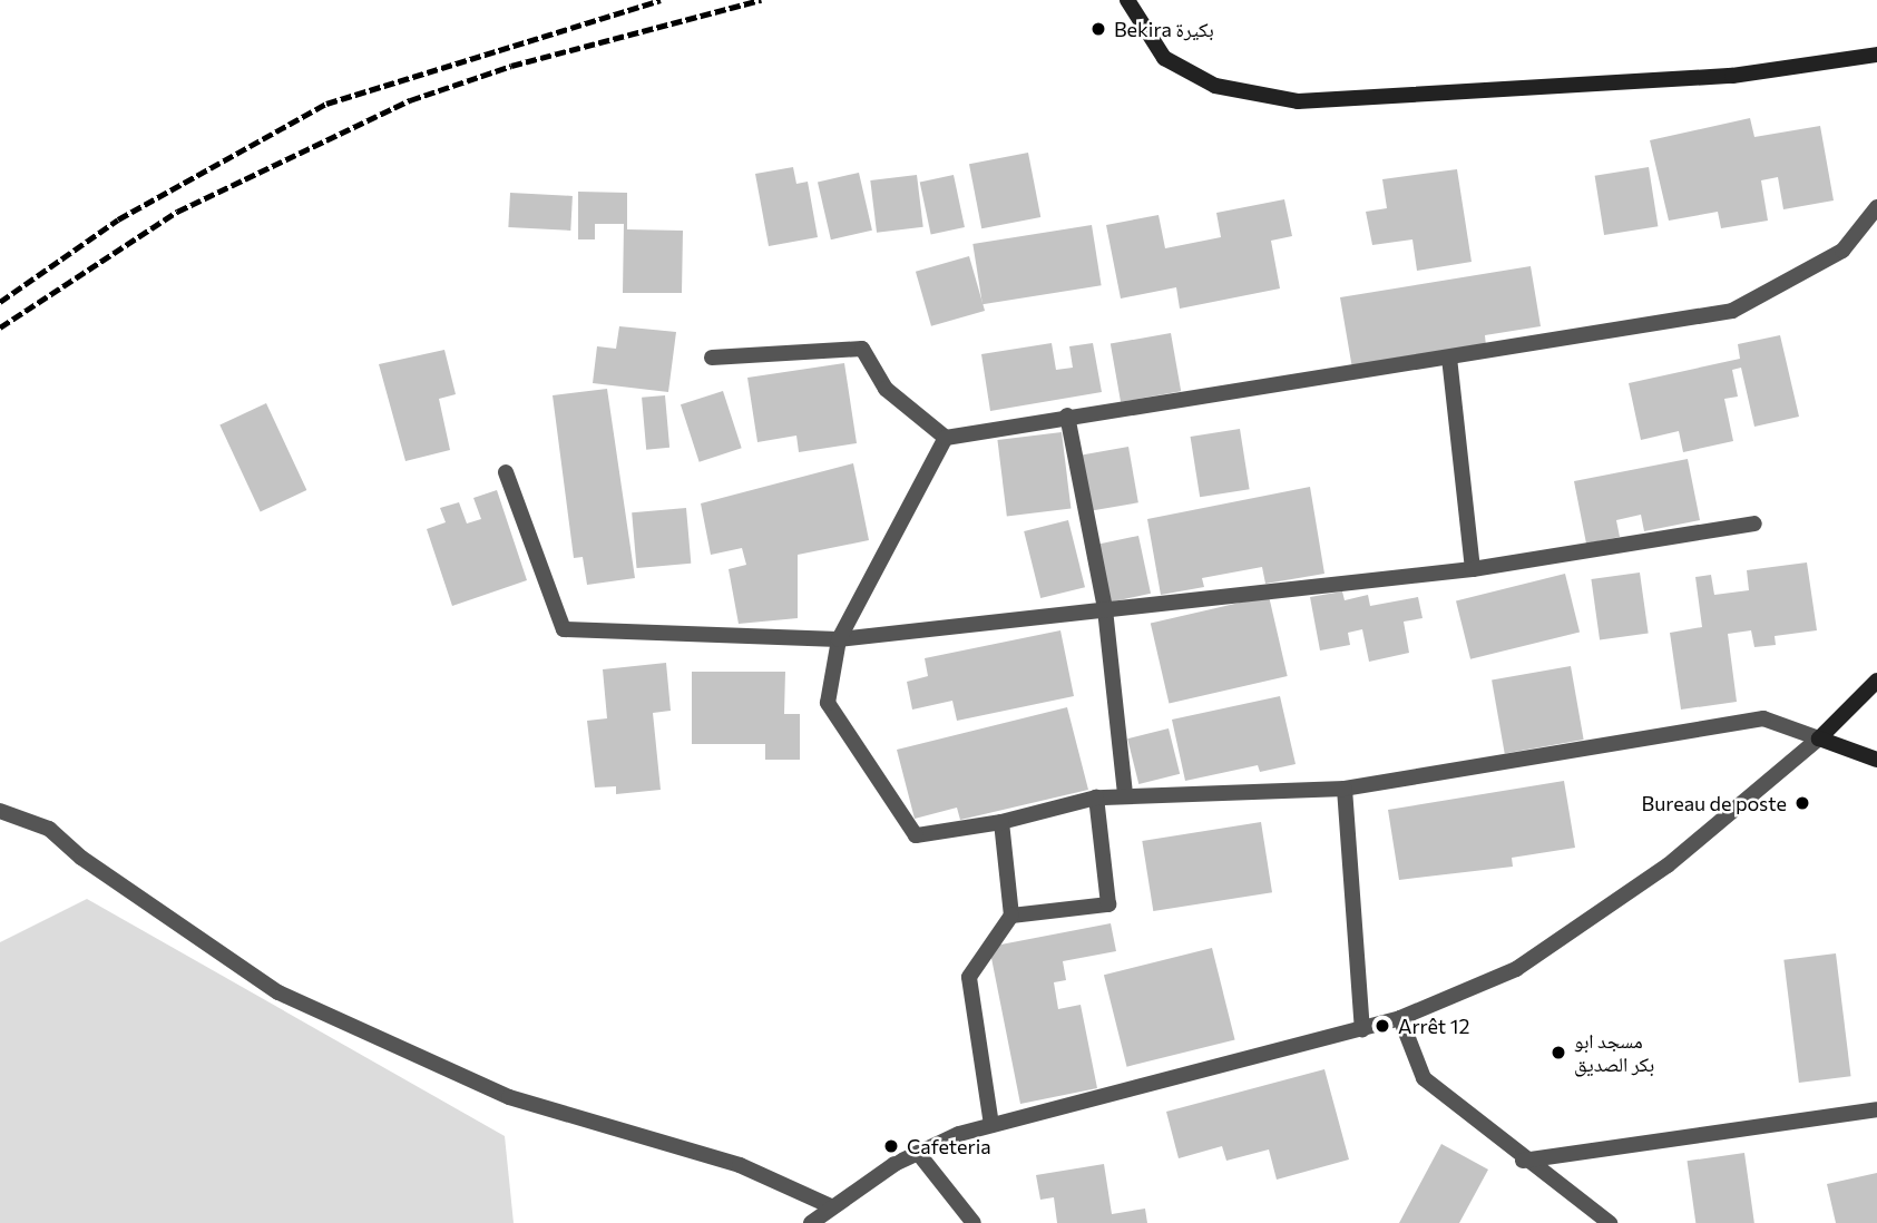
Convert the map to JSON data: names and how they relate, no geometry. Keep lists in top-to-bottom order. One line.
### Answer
{"places":["Bekira بكيرة","Bureau de poste","Arrêt 12","مسجد ابو بكر الصديق","Cafeteria"]}
